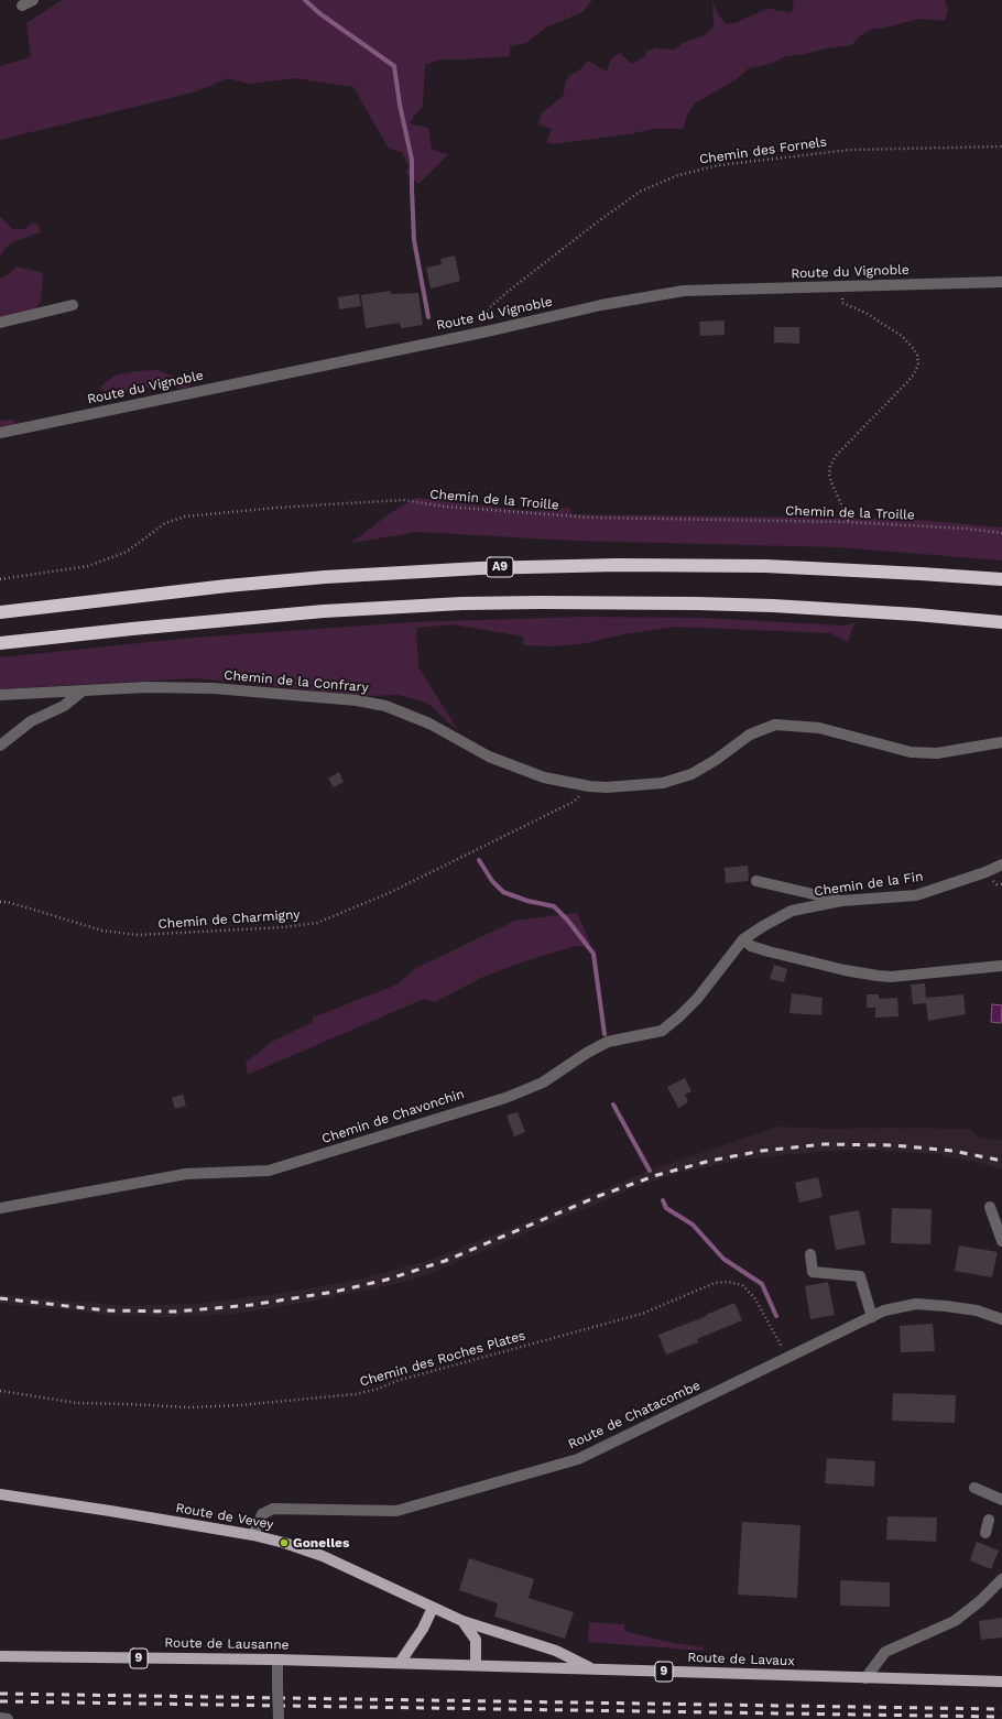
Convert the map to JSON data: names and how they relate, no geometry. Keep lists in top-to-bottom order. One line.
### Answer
{"streets":{"highway":["A9"],"main road":["Route de Vevey","Route de Lausanne","9","Route de Lavaux"],"street":["Route du Vignoble","Chemin de la Confrary","Chemin de la Fin","Chemin de Chavonchin","Route de Chatacombe"],"path":["Chemin des Fornels","Chemin de la Troille","Chemin de Charmigny","Chemin des Roches Plates"]},"crossings":[["Chemin des Fornels","Route du Vignoble"],["Chemin de la Confrary","Chemin de Charmigny"],["Chemin de la Fin","Chemin de Chavonchin"],["Chemin des Roches Plates","Route de Chatacombe"],["Route de Chatacombe","Route de Vevey"],["Route de Vevey","Route de Lavaux"],["Route de Lausanne","Route de Lavaux"]],"places":["Gonelles"]}
